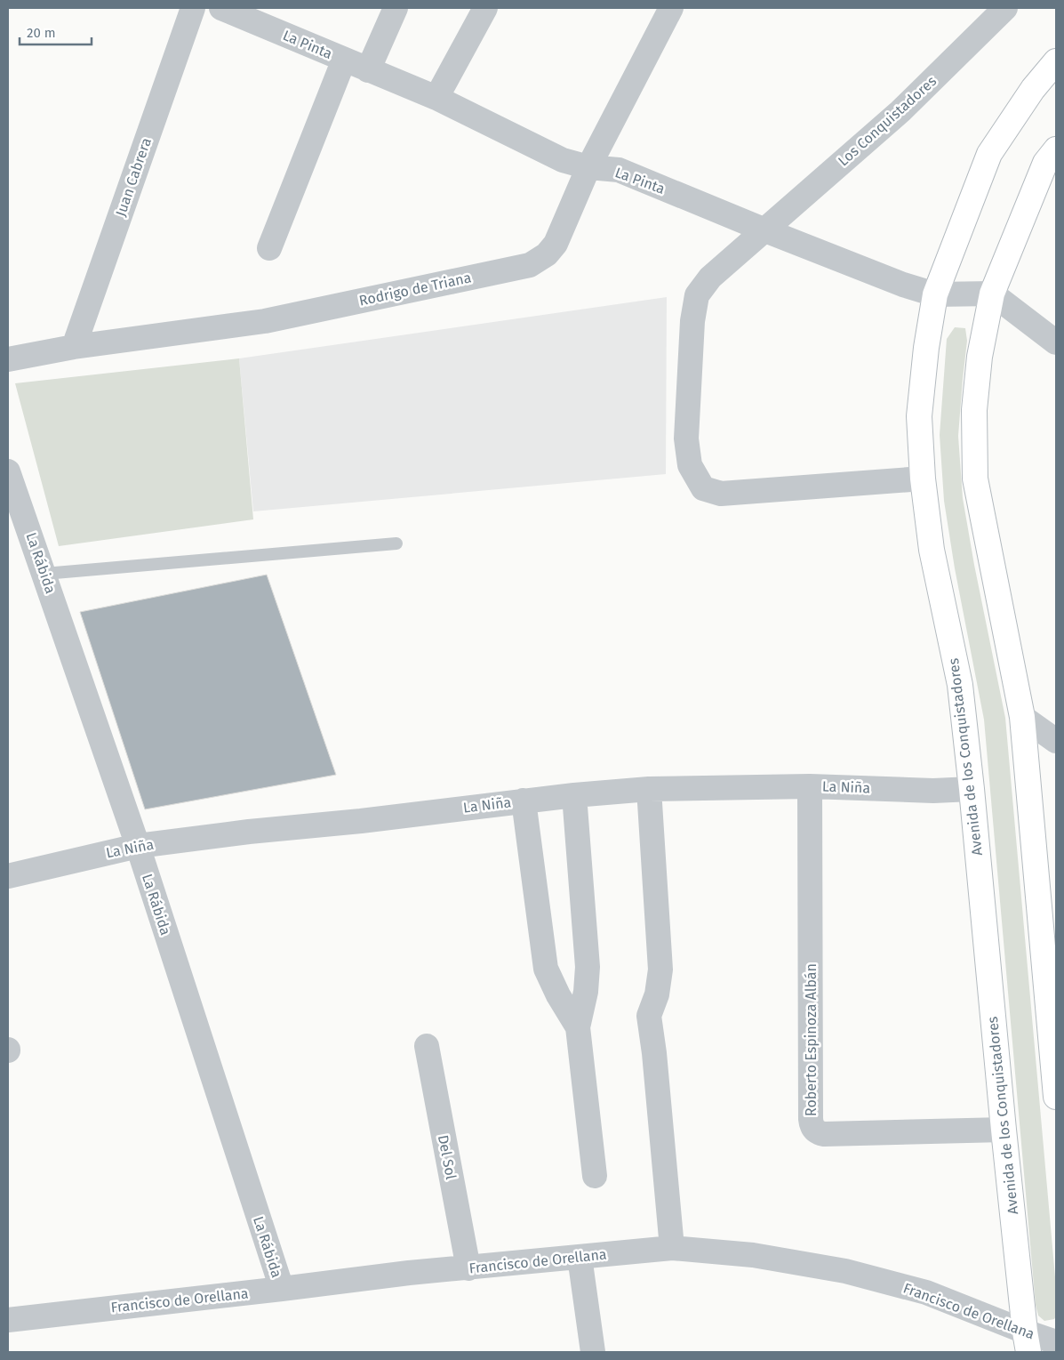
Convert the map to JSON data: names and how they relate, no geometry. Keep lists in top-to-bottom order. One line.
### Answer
{"streets":{"main road":["Avenida de los Conquistadores"],"street":["La Pinta","Los Conquistadores","Juan Cabrera","Rodrigo de Triana","La Rábida","La Niña","Roberto Espinoza Albán","Del Sol","Francisco de Orellana"]},"crossings":[["La Pinta","Los Conquistadores"],["La Pinta","Rodrigo de Triana"],["La Pinta","Avenida de los Conquistadores"],["Los Conquistadores","Avenida de los Conquistadores"],["Juan Cabrera","Rodrigo de Triana"],["La Rábida","La Niña"],["La Rábida","Francisco de Orellana"],["Avenida de los Conquistadores","La Niña"],["Avenida de los Conquistadores","Roberto Espinoza Albán"],["Avenida de los Conquistadores","Francisco de Orellana"],["La Niña","Roberto Espinoza Albán"],["Del Sol","Francisco de Orellana"]],"scale_bar":"20 m"}
